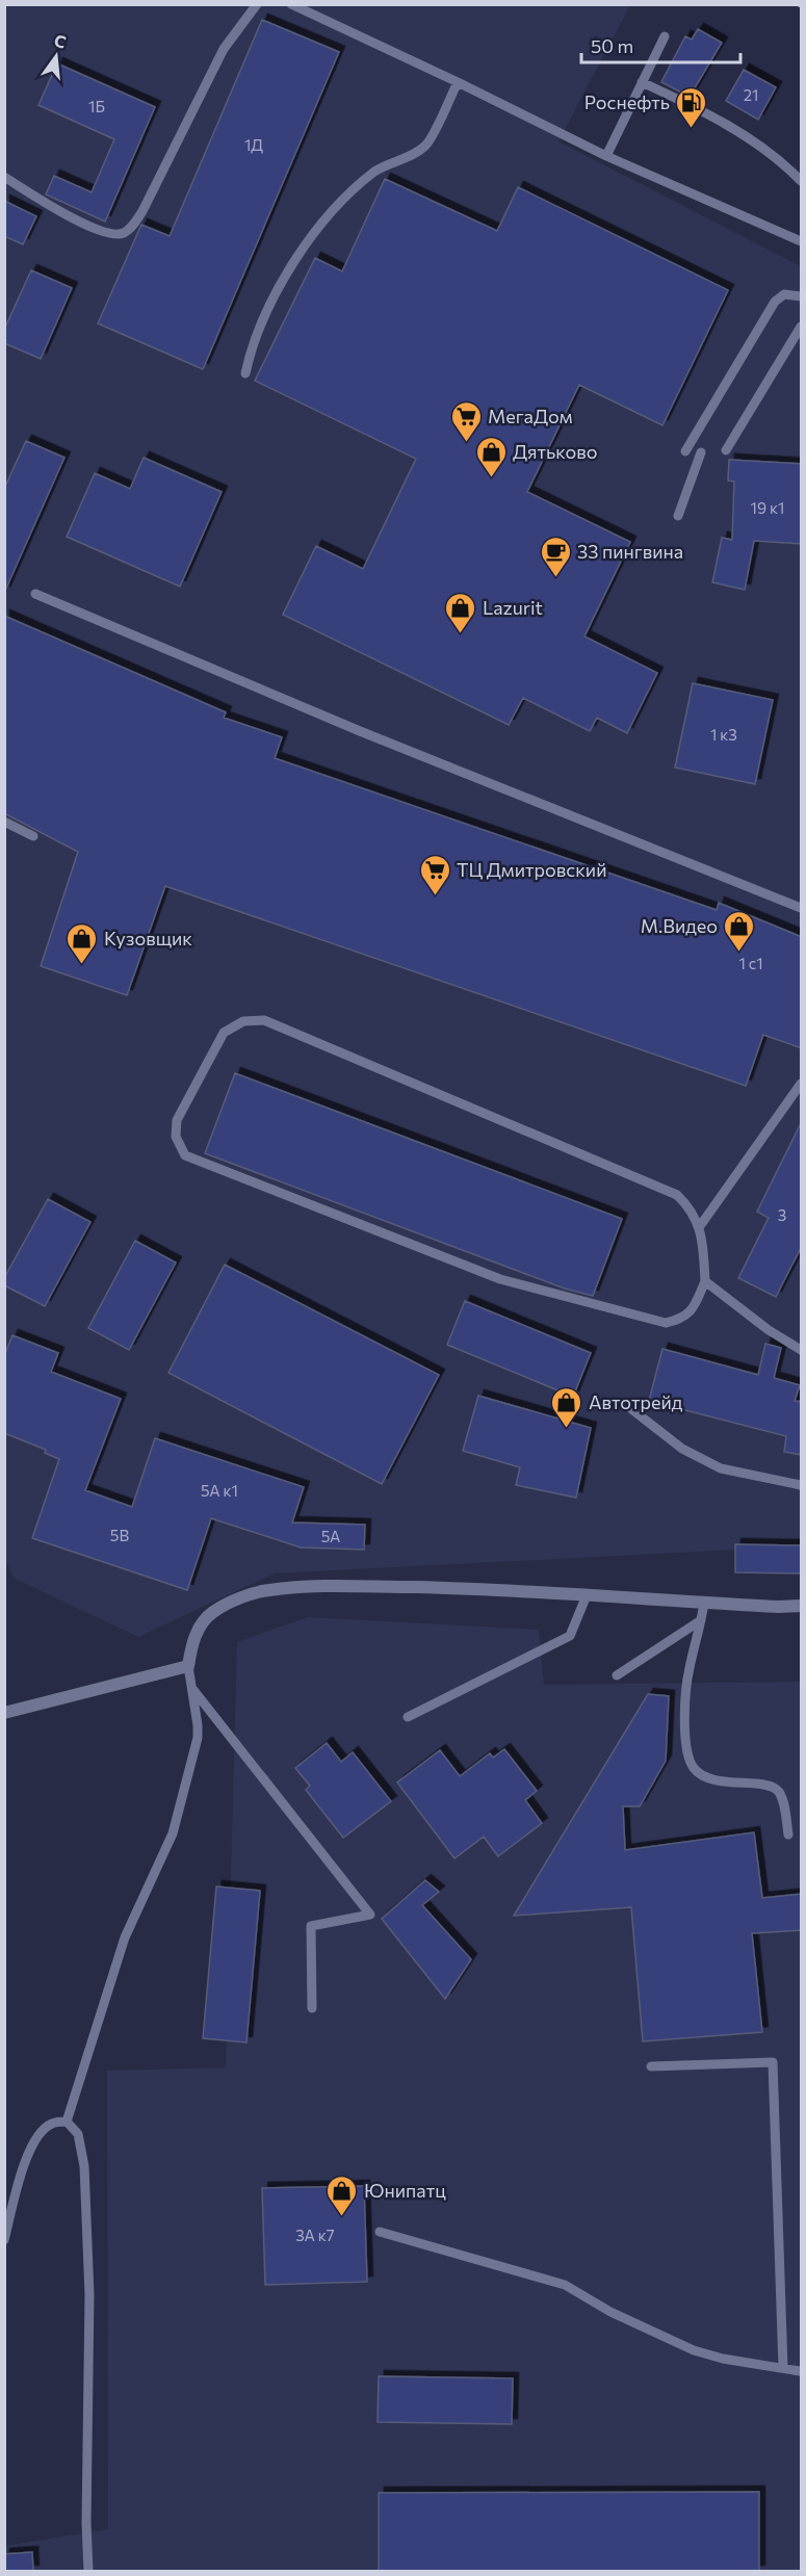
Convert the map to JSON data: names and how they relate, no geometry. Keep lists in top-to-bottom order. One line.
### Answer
{"places":{"fuel station":["Роснефть"],"supermarket":["МегаДом","ТЦ Дмитровский"],"shop":["Дятьково","Lazurit","М.Видео","Кузовщик","Автотрейд","Юнипатц"],"cafe":["33 пингвина"]},"house_numbers":["21","1Б","1Д","19 к1","1 к3","1 с1","3","5А к1","5В","5А","3А к7"],"scale_bar":"50 m","north":"top"}
